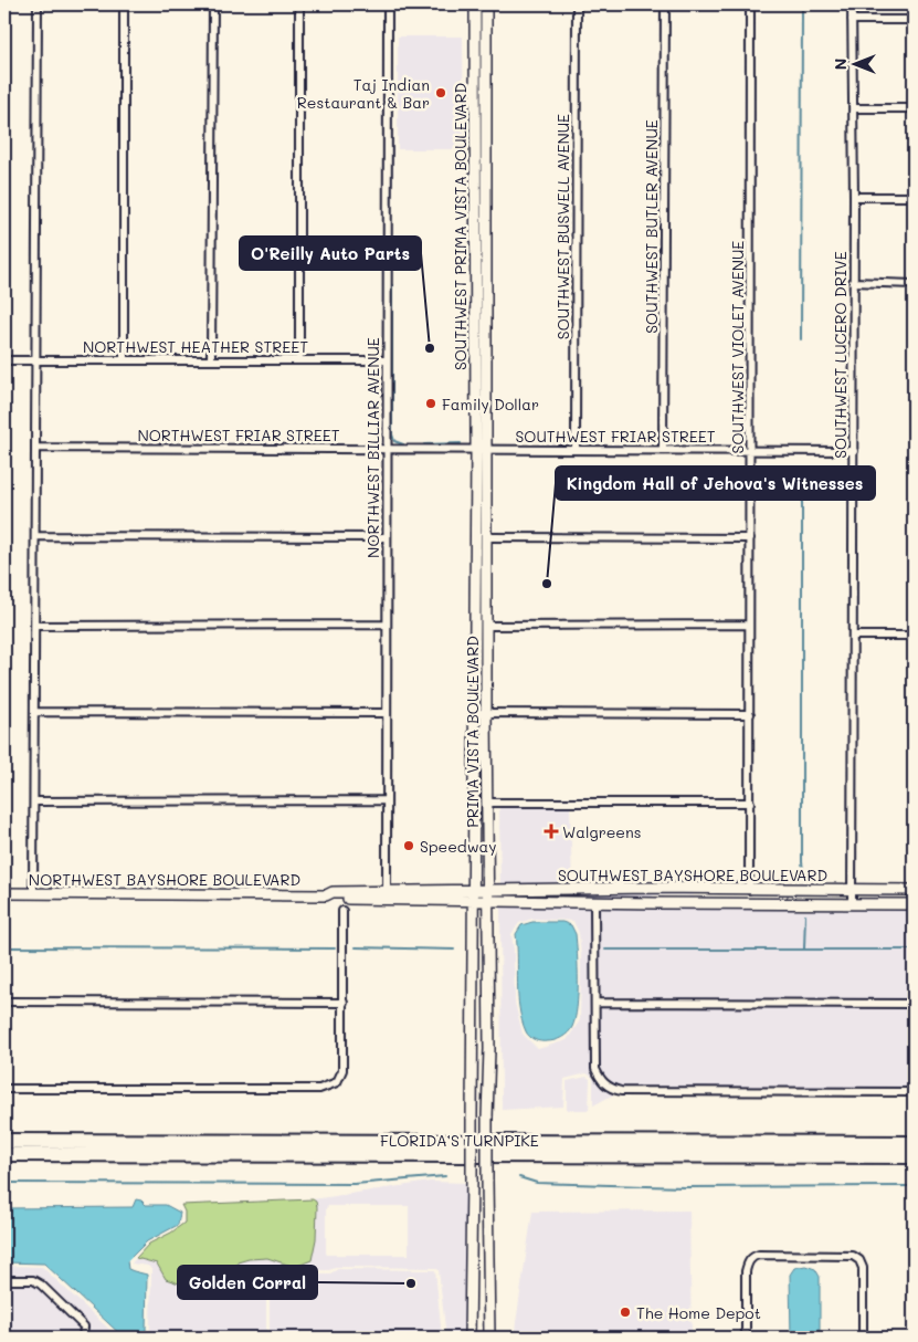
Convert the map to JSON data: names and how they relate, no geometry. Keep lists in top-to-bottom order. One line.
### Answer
{"streets":{"highway":["FLORIDA'S TURNPIKE"],"main road":["SOUTHWEST PRIMA VISTA BOULEVARD","PRIMA VISTA BOULEVARD","SOUTHWEST BAYSHORE BOULEVARD","NORTHWEST BAYSHORE BOULEVARD"],"street":["SOUTHWEST BUSWELL AVENUE","SOUTHWEST BUTLER AVENUE","NORTHWEST HEATHER STREET","SOUTHWEST VIOLET AVENUE","SOUTHWEST LUCERO DRIVE","NORTHWEST FRIAR STREET","SOUTHWEST FRIAR STREET","NORTHWEST BILLIAR AVENUE"]},"crossings":[["SOUTHWEST PRIMA VISTA BOULEVARD","NORTHWEST FRIAR STREET"],["SOUTHWEST PRIMA VISTA BOULEVARD","SOUTHWEST FRIAR STREET"],["SOUTHWEST PRIMA VISTA BOULEVARD","PRIMA VISTA BOULEVARD"],["SOUTHWEST BUSWELL AVENUE","SOUTHWEST FRIAR STREET"],["SOUTHWEST BUTLER AVENUE","SOUTHWEST FRIAR STREET"],["NORTHWEST HEATHER STREET","NORTHWEST BILLIAR AVENUE"],["SOUTHWEST VIOLET AVENUE","SOUTHWEST FRIAR STREET"],["SOUTHWEST VIOLET AVENUE","SOUTHWEST BAYSHORE BOULEVARD"],["SOUTHWEST LUCERO DRIVE","SOUTHWEST FRIAR STREET"],["SOUTHWEST LUCERO DRIVE","SOUTHWEST BAYSHORE BOULEVARD"],["NORTHWEST FRIAR STREET","SOUTHWEST FRIAR STREET"],["NORTHWEST FRIAR STREET","NORTHWEST BILLIAR AVENUE"],["NORTHWEST FRIAR STREET","PRIMA VISTA BOULEVARD"],["SOUTHWEST FRIAR STREET","PRIMA VISTA BOULEVARD"],["NORTHWEST BILLIAR AVENUE","NORTHWEST BAYSHORE BOULEVARD"],["PRIMA VISTA BOULEVARD","SOUTHWEST BAYSHORE BOULEVARD"],["PRIMA VISTA BOULEVARD","NORTHWEST BAYSHORE BOULEVARD"],["SOUTHWEST BAYSHORE BOULEVARD","NORTHWEST BAYSHORE BOULEVARD"]],"places":{"other":["Taj Indian Restaurant & Bar","O'Reilly Auto Parts","Family Dollar","Kingdom Hall of Jehova's Witnesses","Speedway","Golden Corral","The Home Depot"],"health":["Walgreens"]},"north":"left"}
